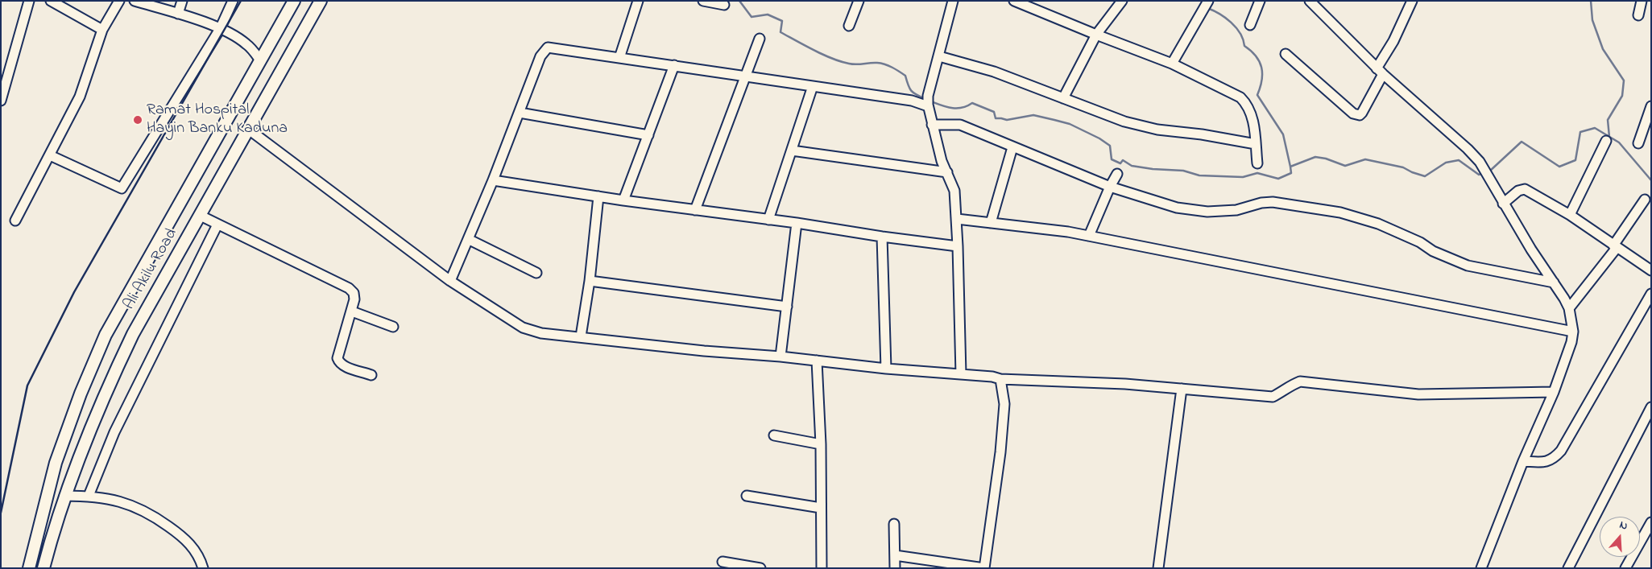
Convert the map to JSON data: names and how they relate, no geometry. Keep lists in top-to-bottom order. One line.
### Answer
{"streets":{"main road":["Ali Akilu Road"]},"places":["Ramat Hospital Hayin Banku Kaduna"],"north":"top"}
